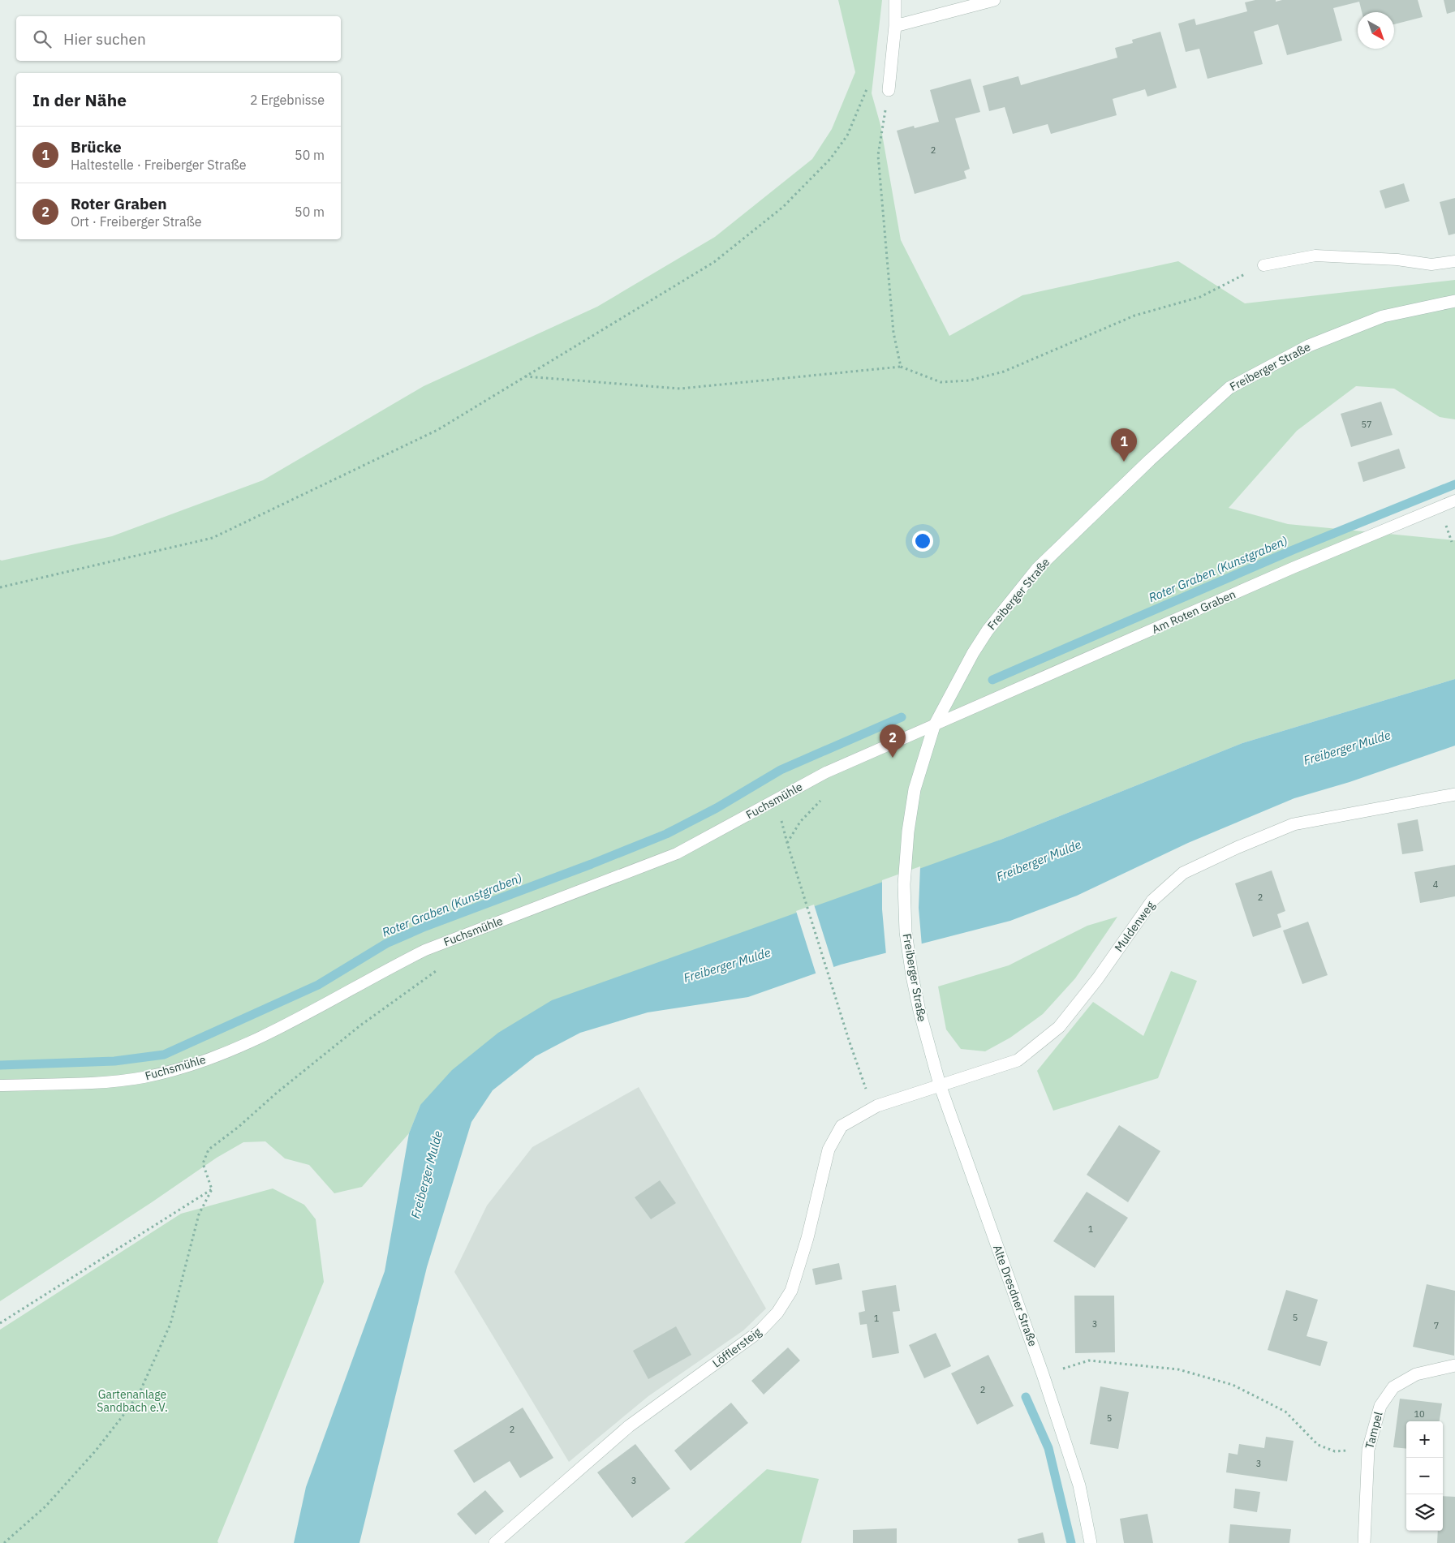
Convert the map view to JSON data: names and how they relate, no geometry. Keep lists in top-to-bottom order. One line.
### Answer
{"streets":{"street":["Freiberger Straße","Muldenweg","Alte Dresdner Straße","Löfflersteig","Tampel"],"lane":["Am Roten Graben","Fuchsmühle"]},"crossings":[["Freiberger Straße","Am Roten Graben"],["Freiberger Straße","Fuchsmühle"],["Freiberger Straße","Alte Dresdner Straße"],["Am Roten Graben","Fuchsmühle"],["Muldenweg","Alte Dresdner Straße"],["Muldenweg","Löfflersteig"],["Alte Dresdner Straße","Löfflersteig"]],"water":["Roter Graben (Kunstgraben)","Freiberger Mulde"],"parks":["Gartenanlage Sandbach e.V."],"house_numbers":["2","57","4","2","1","5","1","3","7","2","10","5","2","3","3"],"north":"bottom right","page":{"search":"Hier suchen","heading":["In der Nähe","2 Ergebnisse"],"list":[{"mark":"1","name":"Brücke","note":"Haltestelle · Freiberger Straße","value":"50 m"},{"mark":"2","name":"Roter Graben","note":"Ort · Freiberger Straße","value":"50 m"}],"pins":["1","2"],"map_buttons":["+","−"]}}
